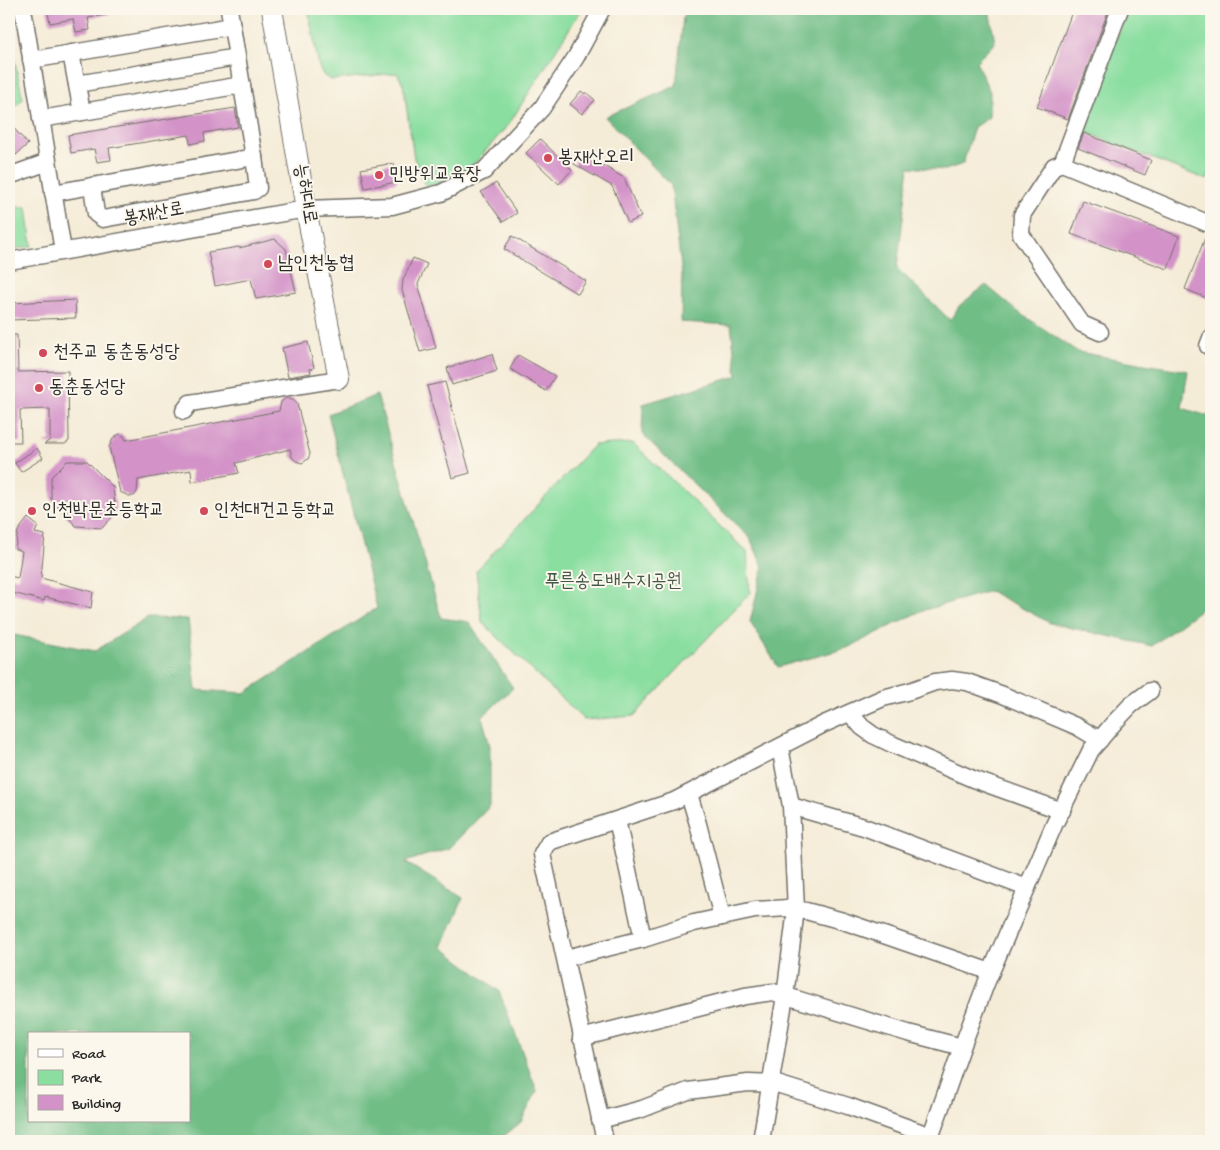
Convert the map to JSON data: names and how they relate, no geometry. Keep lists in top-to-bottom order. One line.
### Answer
{"streets":{"main road":["능허대로"],"street":["봉재산로"]},"crossings":[["능허대로","봉재산로"]],"parks":["푸른송도배수지공원"],"places":["봉재산오리","민방위교육장","남인천농협","천주교 동춘동성당","동춘동성당","인천박문초등학교","인천대건고등학교"],"legend":["Road","Park","Building"]}
